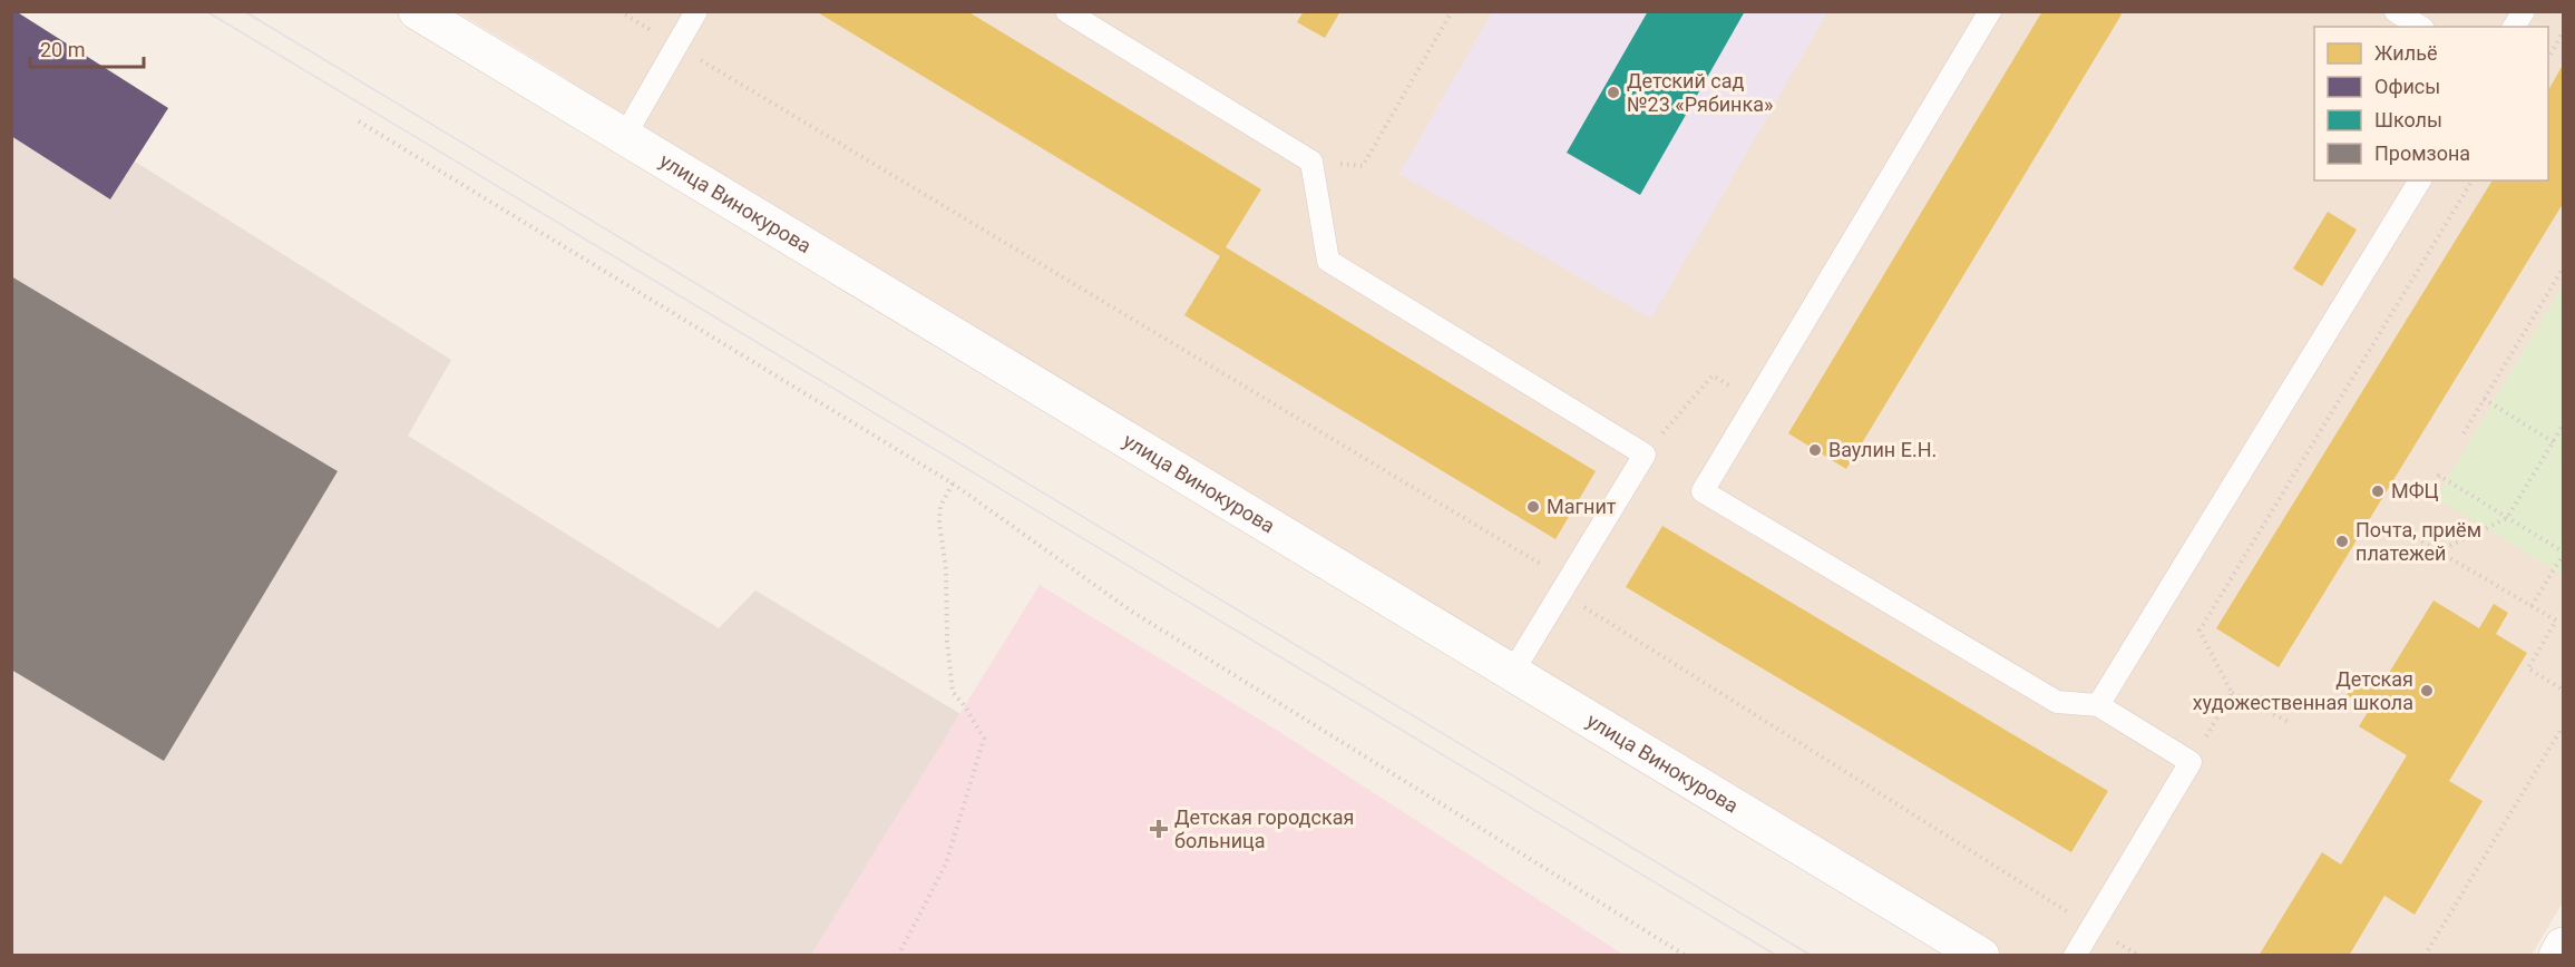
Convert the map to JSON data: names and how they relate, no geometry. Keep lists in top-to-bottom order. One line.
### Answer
{"streets":{"main road":["улица Винокурова"]},"places":{"other":["Детский сад №23 «Рябинка»","Ваулин Е.Н.","МФЦ","Магнит","Почта, приём платежей","Детская художественная школа"],"health":["Детская городская больница"]},"legend":["Жильё","Офисы","Школы","Промзона"],"scale_bar":"20 m"}
